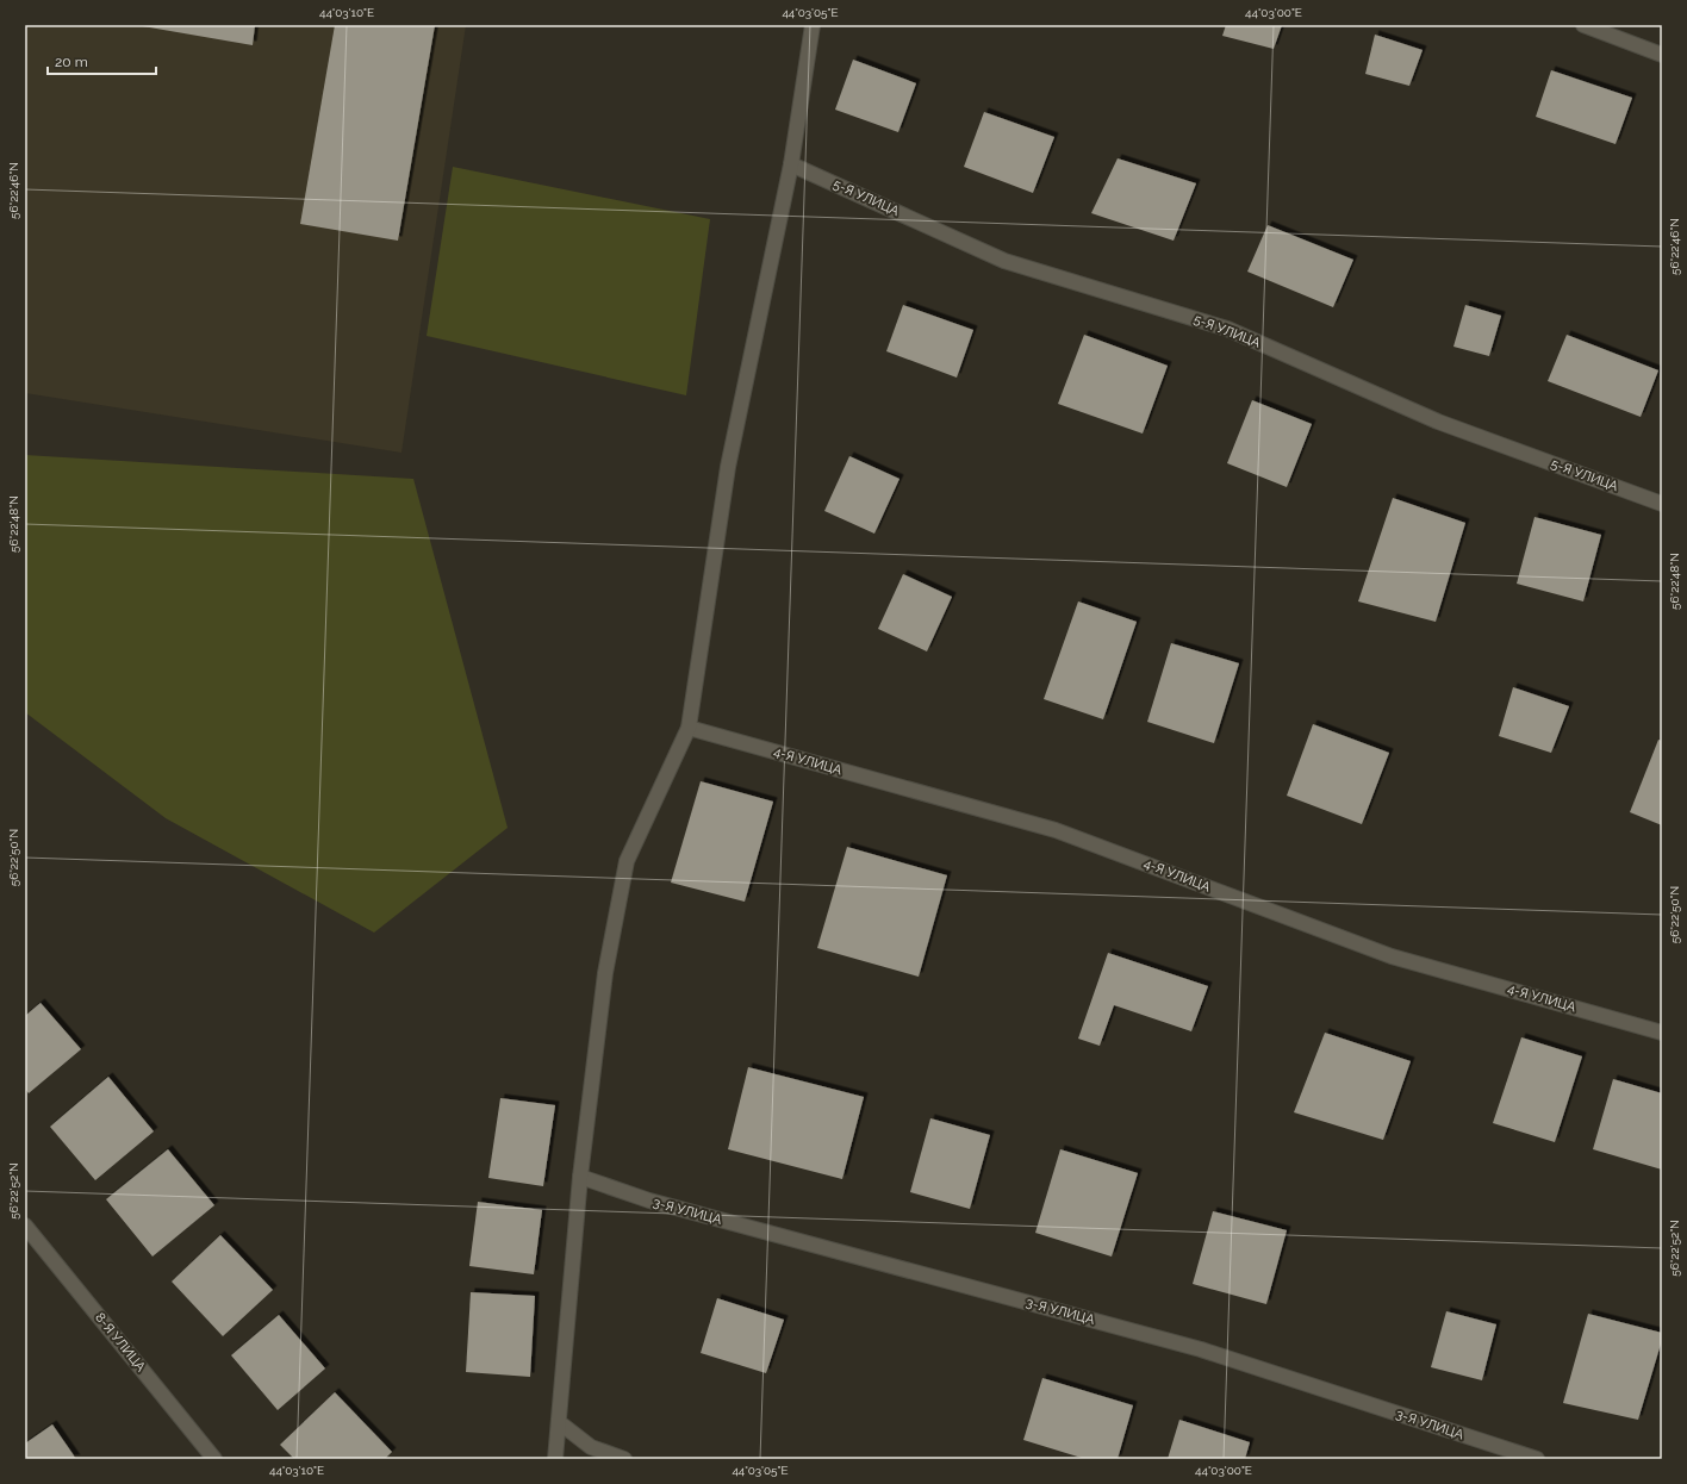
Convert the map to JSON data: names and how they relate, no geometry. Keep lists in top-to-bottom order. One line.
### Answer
{"streets":{"street":["5-Я УЛИЦА","4-Я УЛИЦА","3-Я УЛИЦА","8-Я УЛИЦА"]},"scale_bar":"20 m","coordinates":["44°03'10\"E","44°03'05\"E","44°03'00\"E","56°22'46\"N","56°22'48\"N","56°22'50\"N","56°22'52\"N"]}
